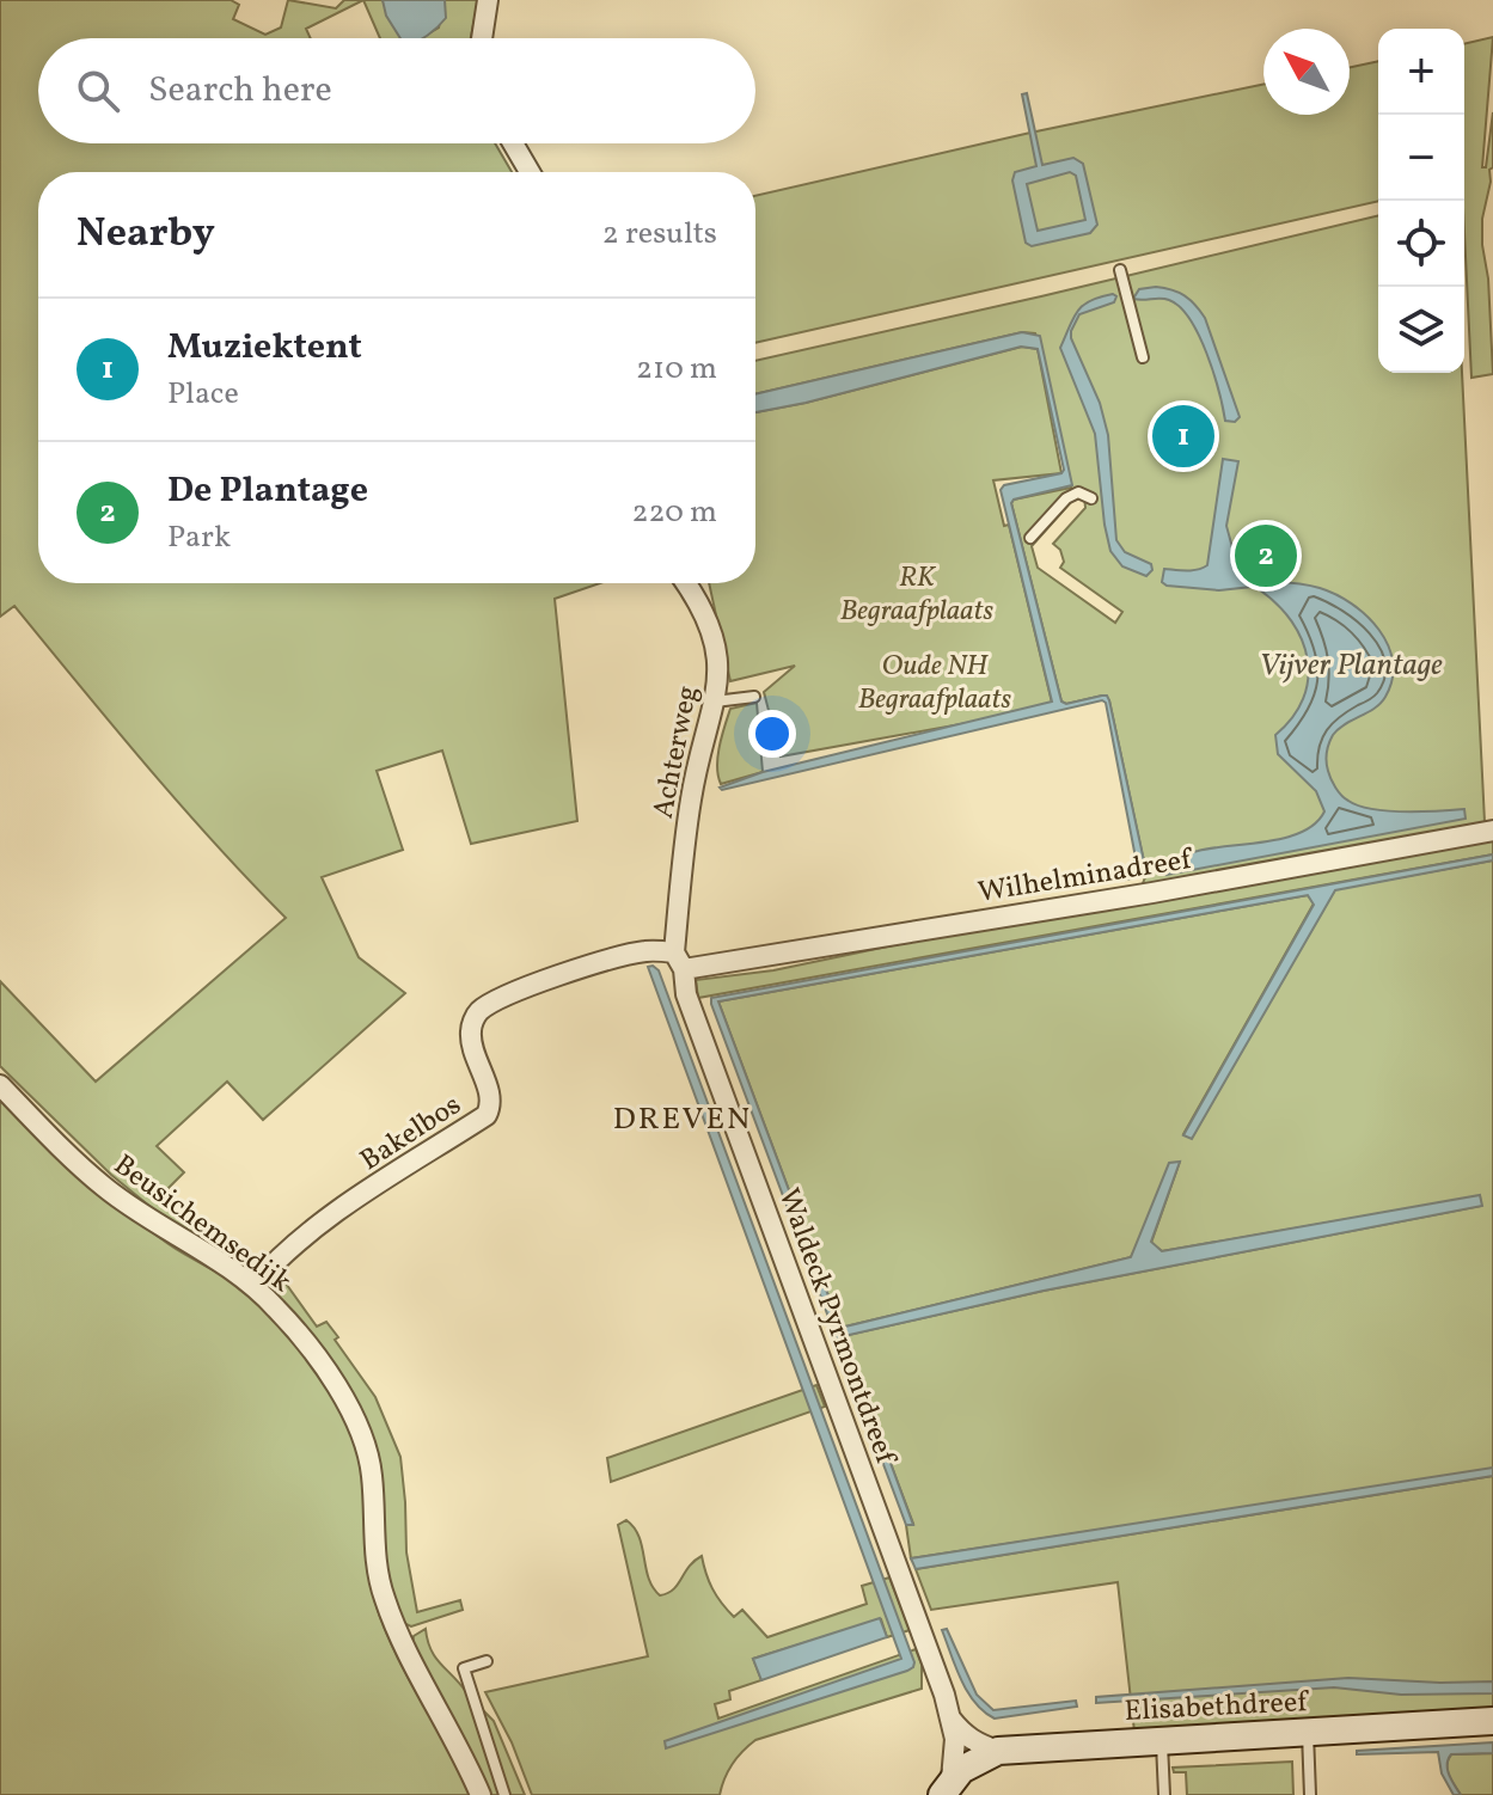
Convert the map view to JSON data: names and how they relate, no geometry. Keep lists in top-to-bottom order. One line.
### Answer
{"streets":{"street":["Achterweg","Wilhelminadreef","Bakelbos","Beusichemsedijk","Waldeck Pyrmontdreef","Elisabethdreef"]},"crossings":[["Achterweg","Wilhelminadreef"],["Achterweg","Bakelbos"],["Achterweg","Waldeck Pyrmontdreef"],["Wilhelminadreef","Bakelbos"],["Wilhelminadreef","Waldeck Pyrmontdreef"],["Bakelbos","Beusichemsedijk"],["Bakelbos","Waldeck Pyrmontdreef"],["Waldeck Pyrmontdreef","Elisabethdreef"]],"districts":["DREVEN"],"water":["Vijver Plantage"],"parks":["RK Begraafplaats","Oude NH Begraafplaats"],"north":"top left","page":{"map_buttons":["+","−"],"search":"Search here","heading":["Nearby","2 results"],"list":[{"mark":"1","name":"Muziektent","note":"Place","value":"210 m"},{"mark":"2","name":"De Plantage","note":"Park","value":"220 m"}],"pins":["1","2"]}}
